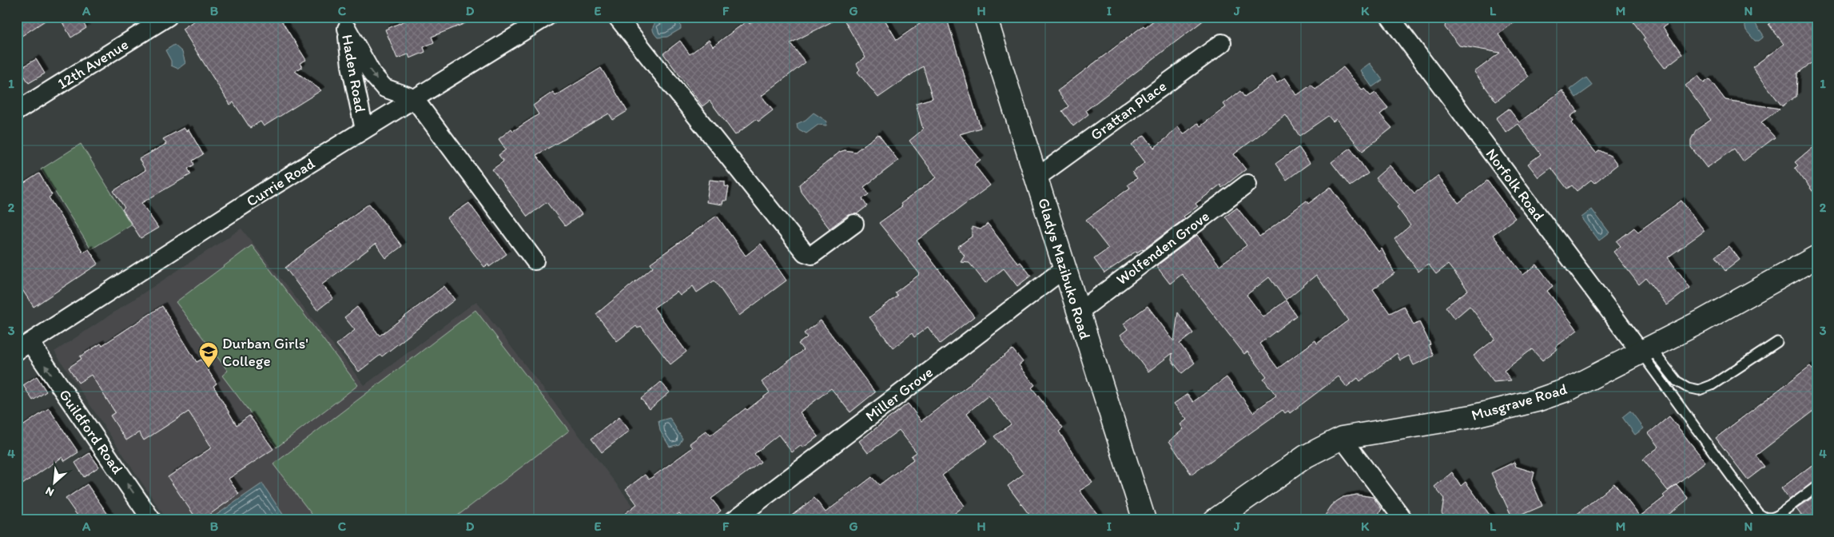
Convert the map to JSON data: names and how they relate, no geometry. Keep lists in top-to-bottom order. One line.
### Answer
{"streets":{"street":["12th Avenue","Haden Road","Grattan Place","Currie Road","Norfolk Road","Wolfenden Grove","Gladys Mazibuko Road","Miller Grove","Musgrave Road","Guildford Road"]},"crossings":[["Haden Road","Currie Road"],["Grattan Place","Gladys Mazibuko Road"],["Currie Road","Guildford Road"],["Norfolk Road","Musgrave Road"],["Wolfenden Grove","Gladys Mazibuko Road"],["Gladys Mazibuko Road","Miller Grove"]],"one_way":["Guildford Road"],"places":{"school or university":["Durban Girls' College"]},"north":"bottom left","grid":{"columns":["A","B","C","D","E","F","G","H","I","J","K","L","M","N"],"rows":["1","2","3","4"]}}
